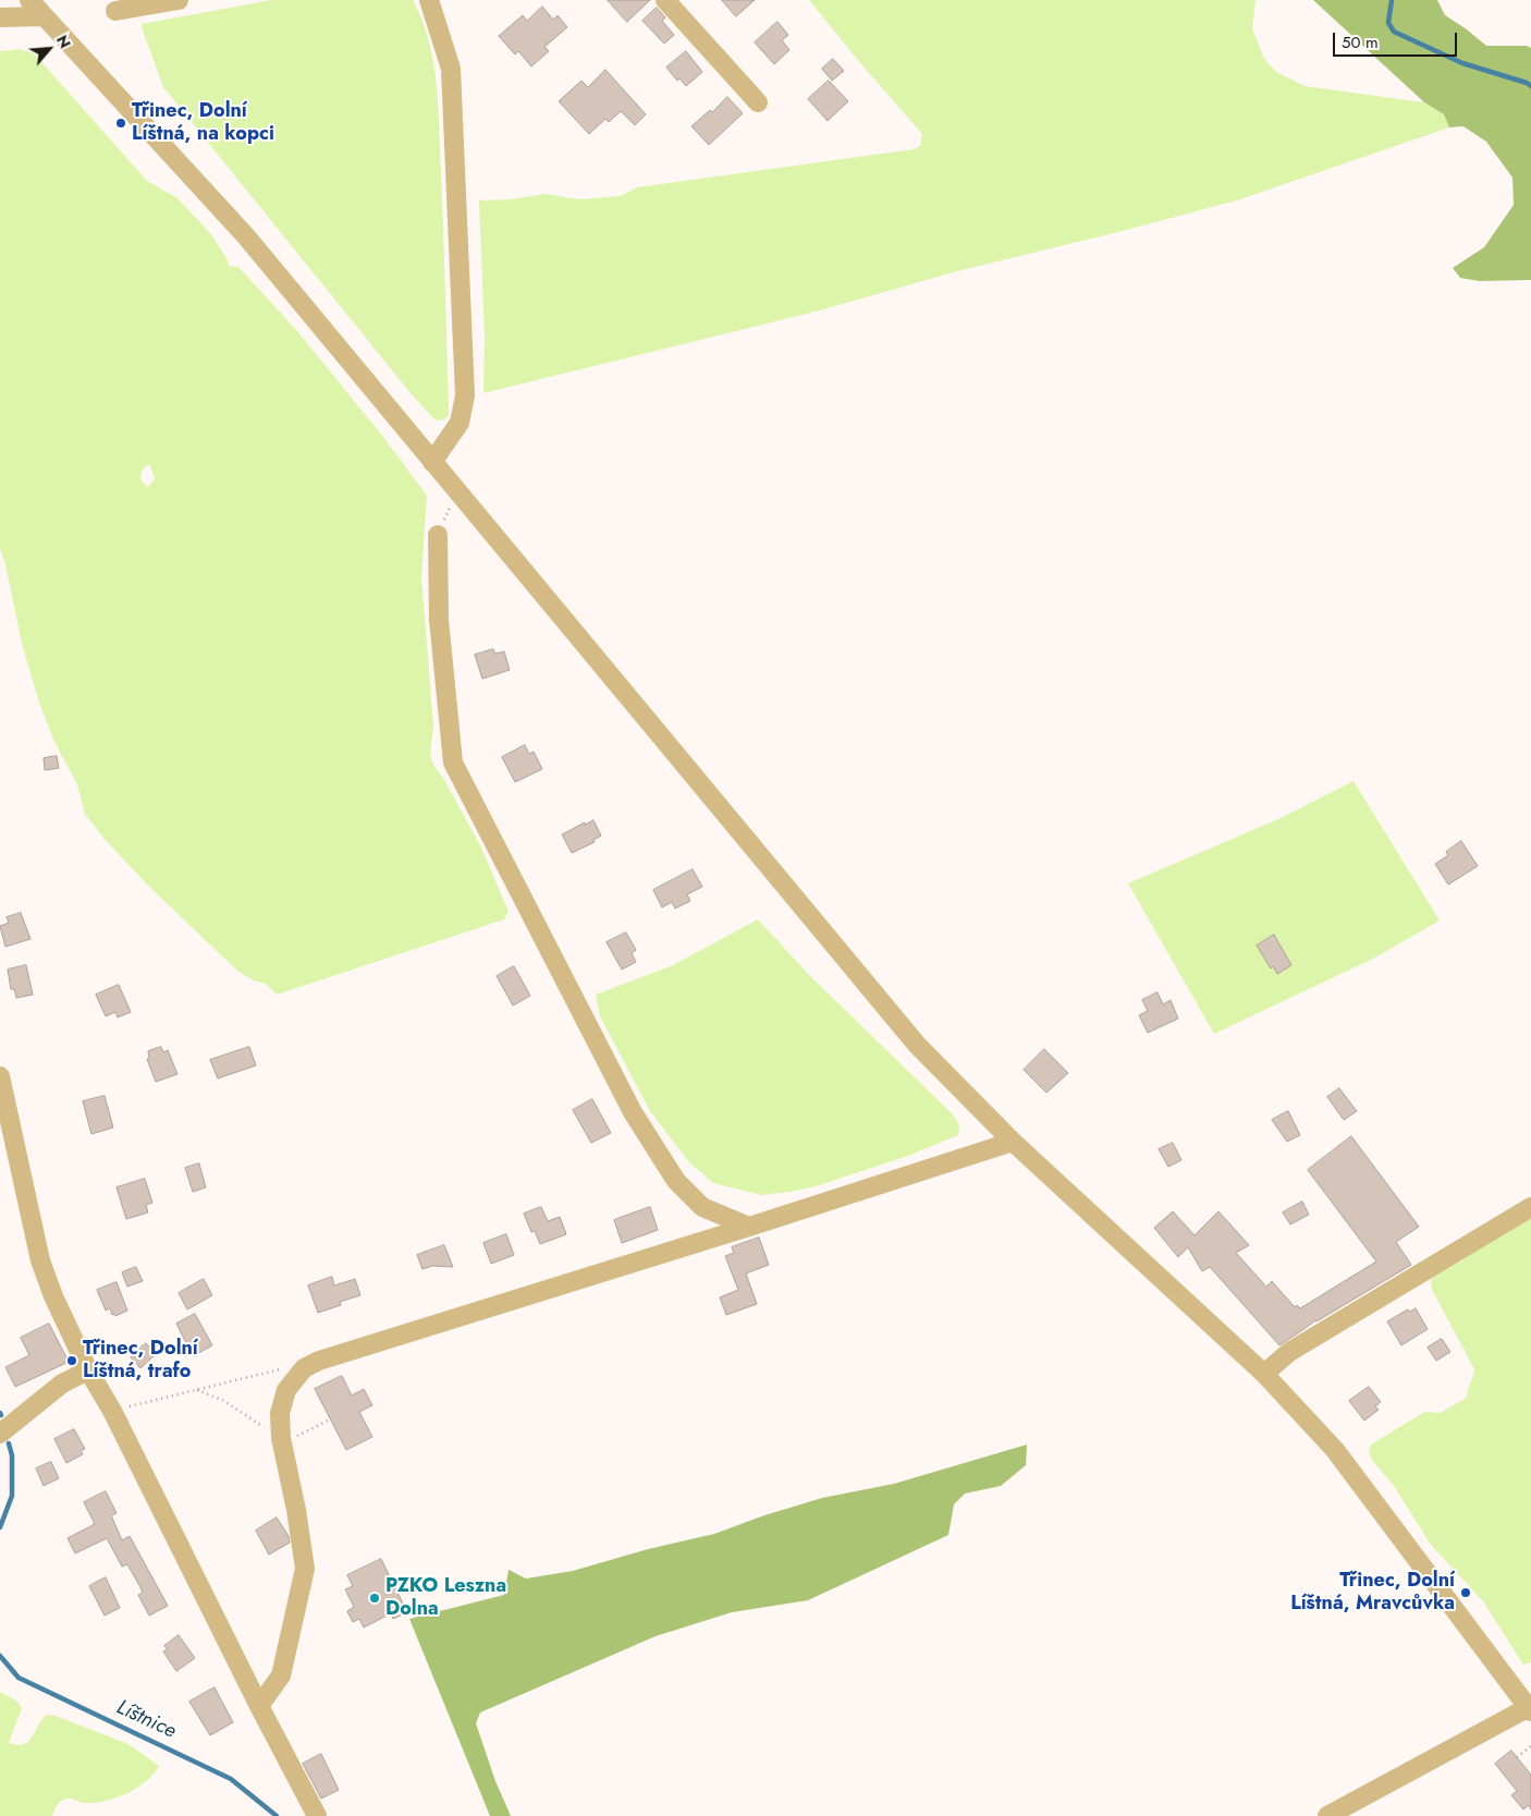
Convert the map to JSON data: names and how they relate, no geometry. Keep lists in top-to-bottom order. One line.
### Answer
{"water":["Líštnice"],"places":["Třinec, Dolní Líštná, na kopci","Třinec, Dolní Líštná, trafo","Třinec, Dolní Líštná, Mravcůvka","PZKO Leszna Dolna"],"scale_bar":"50 m","north":"top right"}
